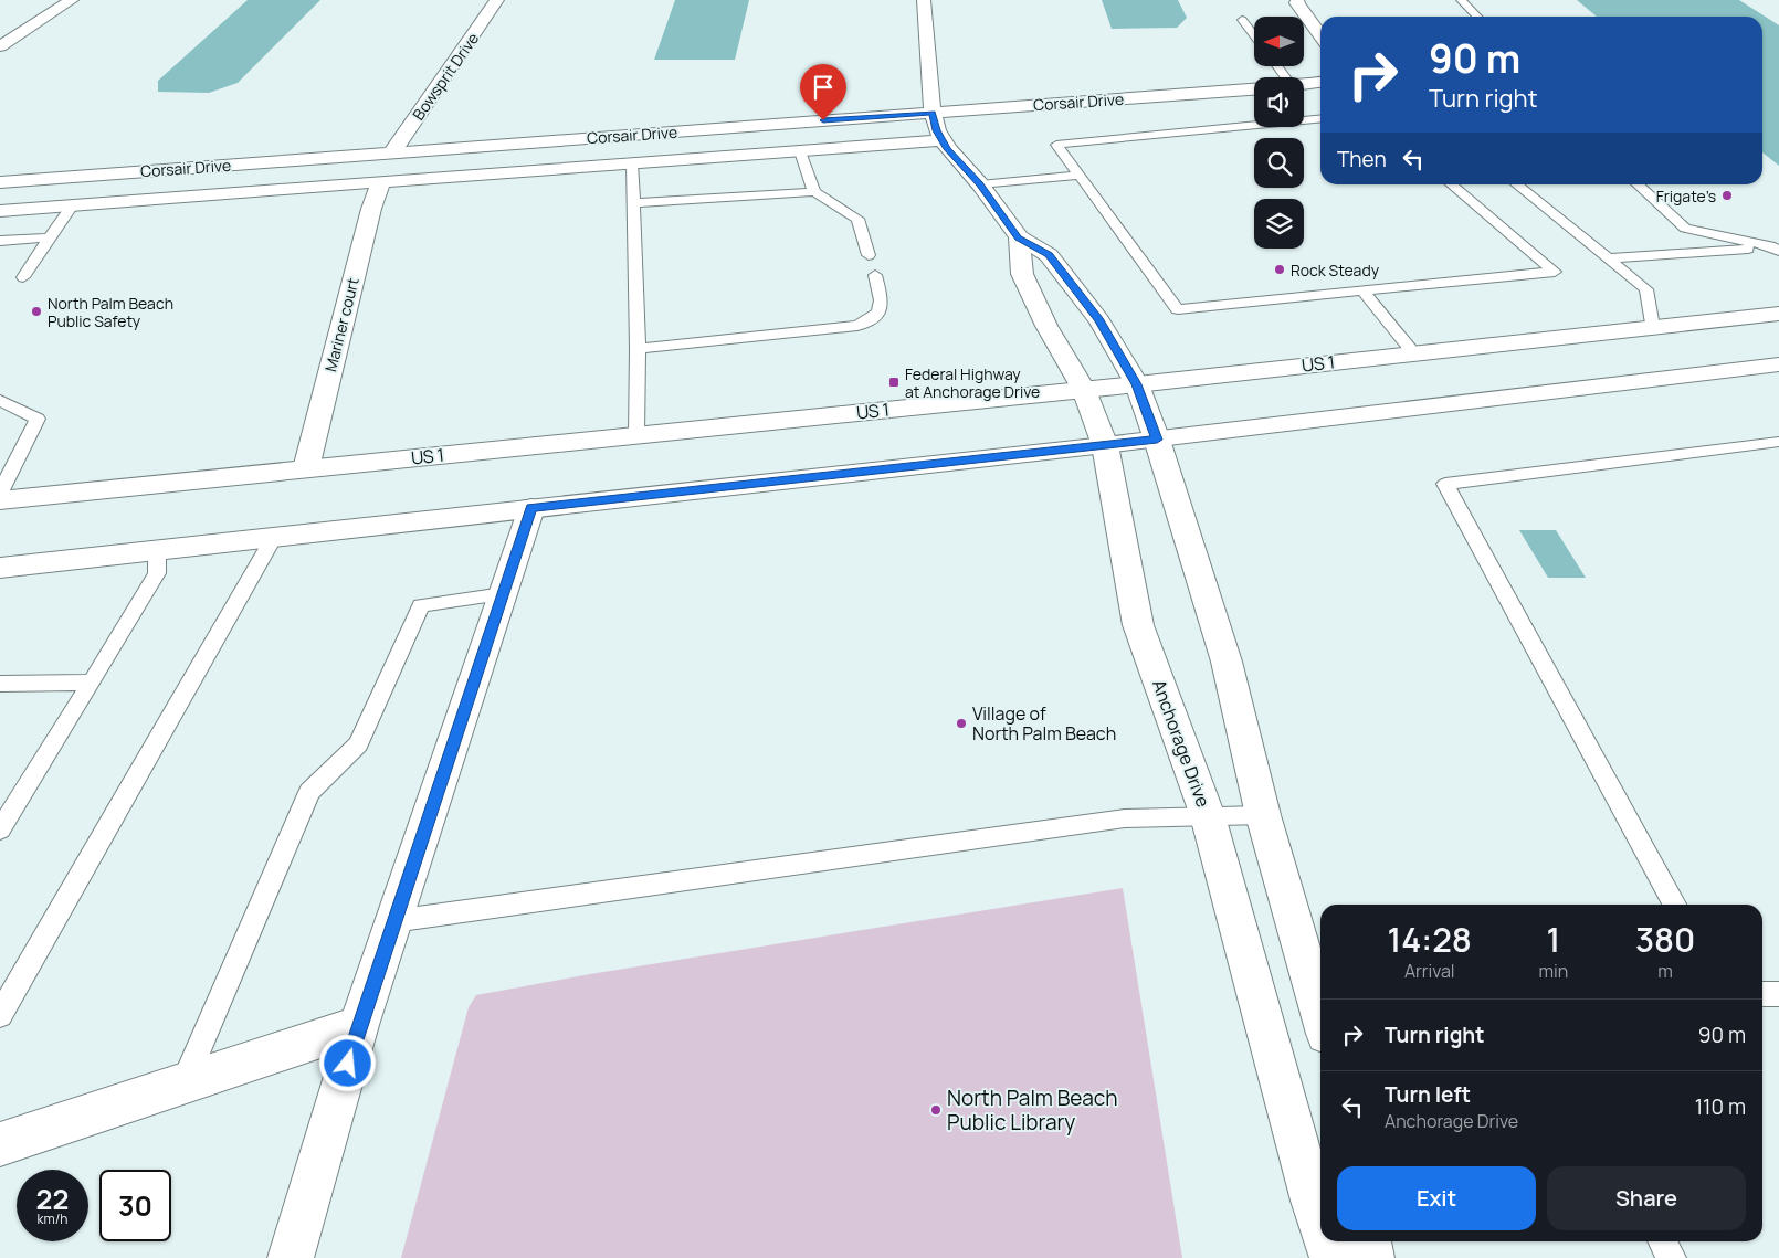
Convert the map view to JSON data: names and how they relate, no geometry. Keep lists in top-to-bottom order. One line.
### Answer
{"streets":{"street":["Bowsprit Drive","Corsair Drive","Mariner court","US 1","Anchorage Drive"]},"crossings":[["Bowsprit Drive","Corsair Drive"],["Mariner court","US 1"],["US 1","Anchorage Drive"]],"places":{"other":["Frigate’s","Rock Steady","North Palm Beach Public Safety","Village of North Palm Beach","North Palm Beach Public Library"],"transit":["Federal Highway at Anchorage Drive"]},"north":"left","page":{"turn":["90 m","Turn right"],"then":"Then","eta":["14:28","Arrival","1","min","380","m"],"list":[{"name":"Turn right","value":"90 m"},{"name":"Turn left","note":"Anchorage Drive","value":"110 m"}],"buttons":["Exit","Share"],"speed":"22 km/h","limit":"30"}}
